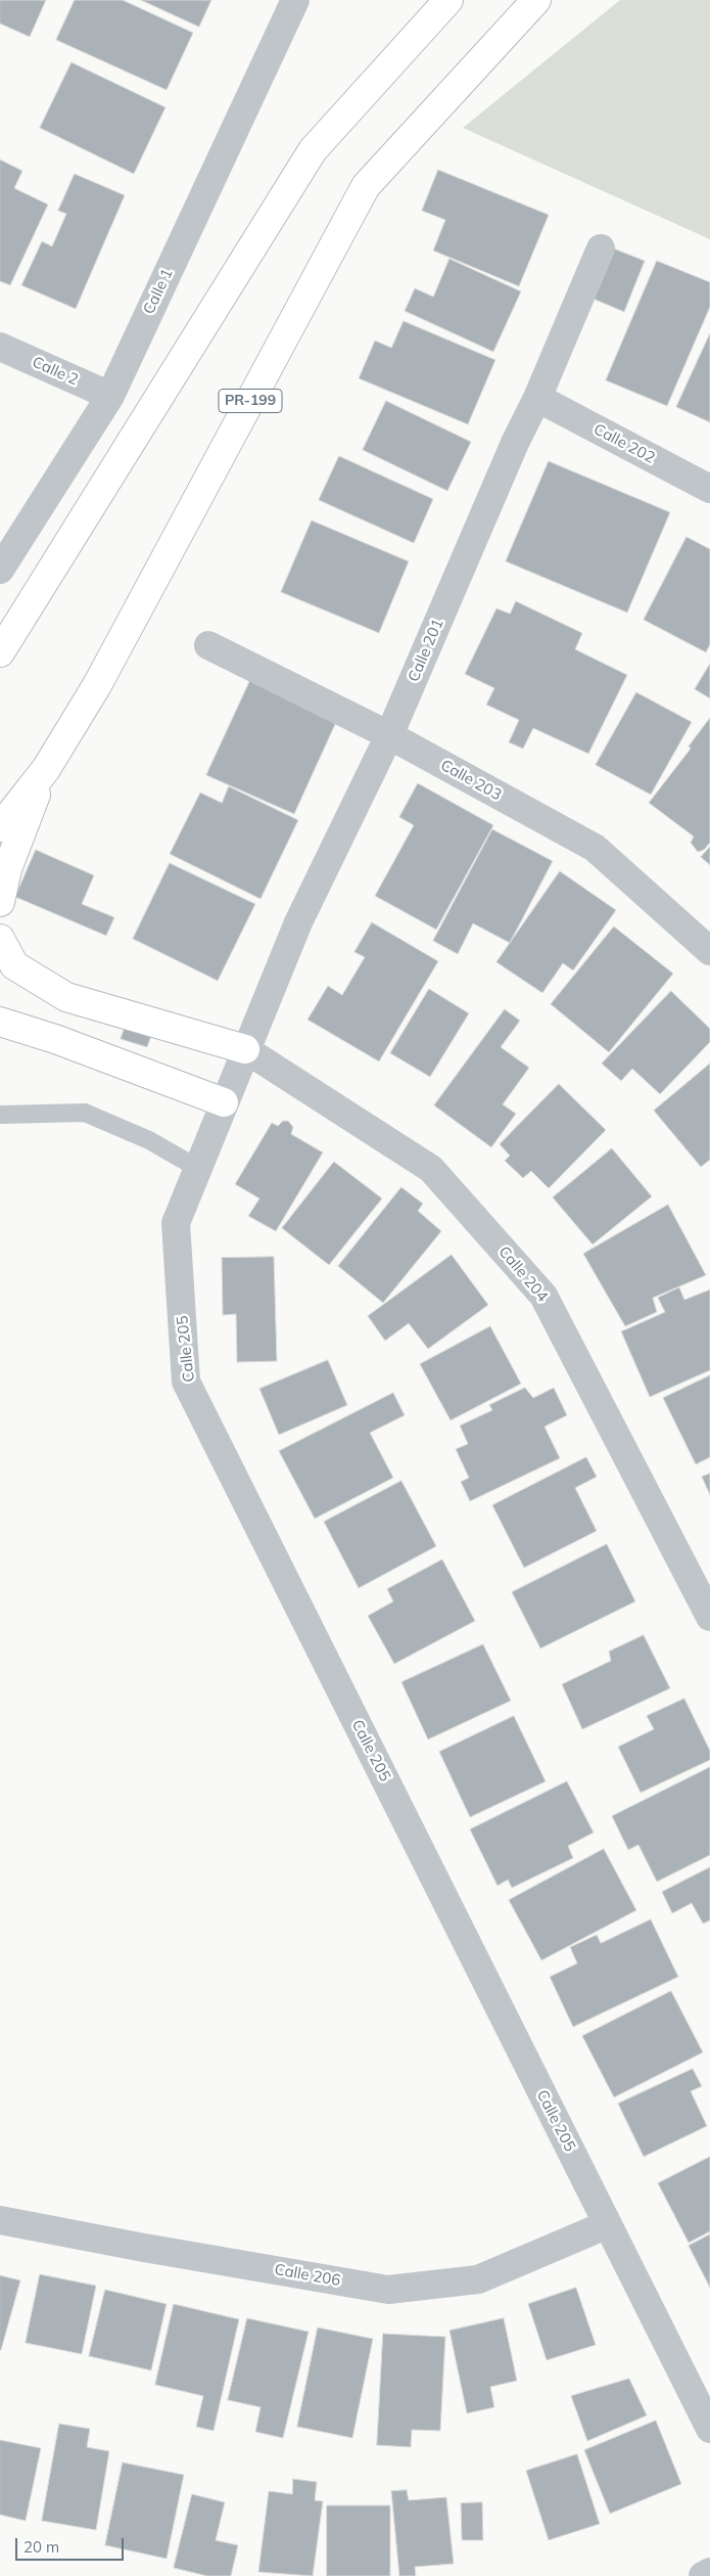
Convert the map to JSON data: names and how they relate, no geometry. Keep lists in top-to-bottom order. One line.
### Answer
{"streets":{"main road":["PR-199"],"street":["Calle 1","Calle 2","Calle 202","Calle 201","Calle 203","Calle 204","Calle 205","Calle 206"]},"crossings":[["Calle 1","Calle 2"],["Calle 202","Calle 201"],["Calle 201","Calle 203"],["Calle 201","Calle 204"],["Calle 201","Calle 205"],["Calle 204","Calle 205"],["Calle 205","Calle 206"]],"scale_bar":"20 m"}
